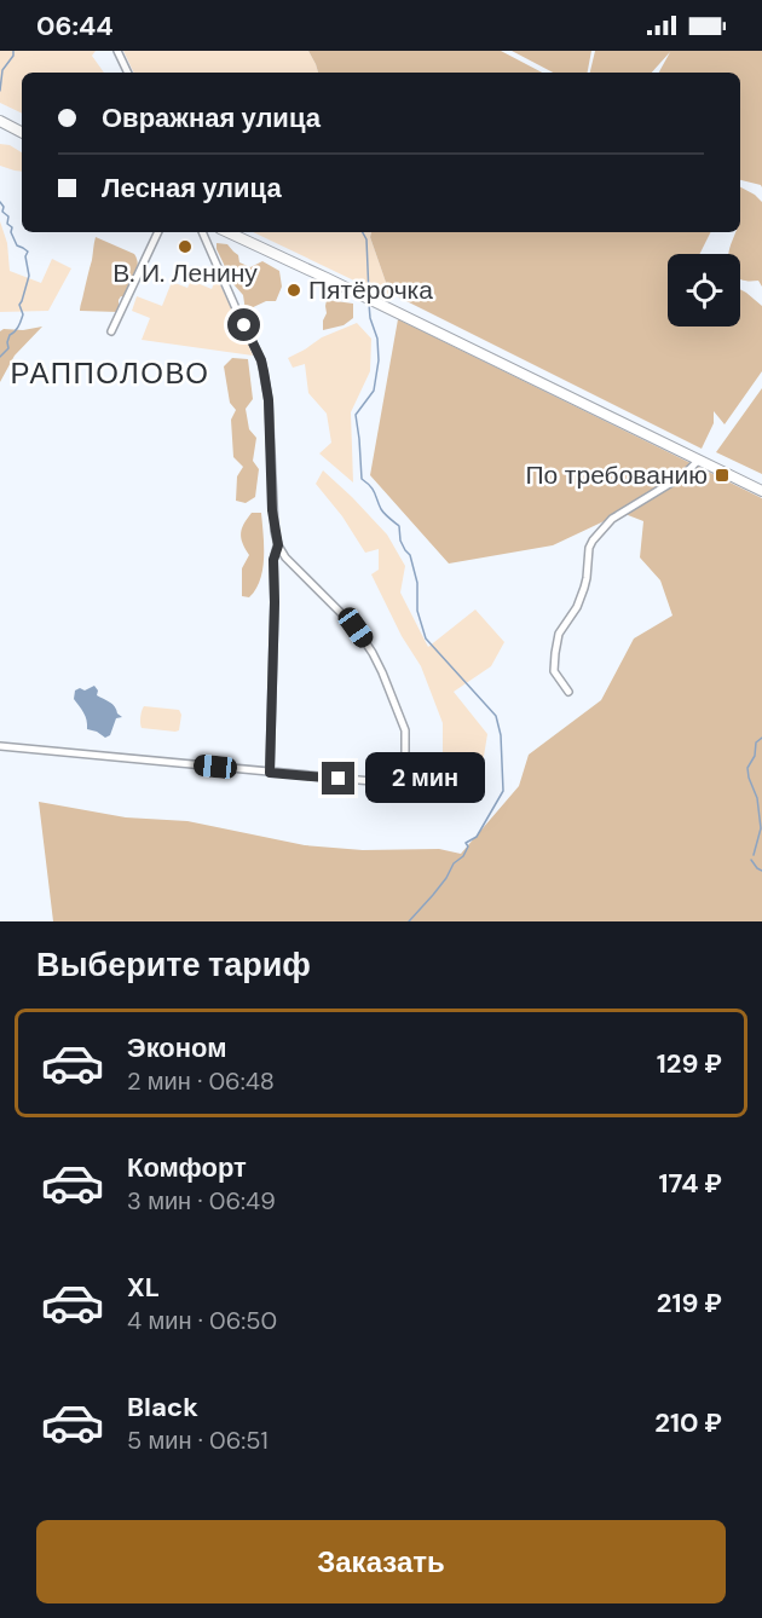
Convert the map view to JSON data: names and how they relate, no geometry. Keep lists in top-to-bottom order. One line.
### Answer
{"districts":["РАППОЛОВО"],"places":{"other":["В. И. Ленину","Пятёрочка"],"transit":["По требованию"]},"page":{"status":"06:44","banner":["Овражная улица","Лесная улица"],"bubble":"2 мин","heading":"Выберите тариф","list":[{"name":"Эконом","note":"2 мин · 06:48","value":"129 ₽"},{"name":"Комфорт","note":"3 мин · 06:49","value":"174 ₽"},{"name":"XL","note":"4 мин · 06:50","value":"219 ₽"},{"name":"Black","note":"5 мин · 06:51","value":"210 ₽"}],"buttons":"Заказать"}}
